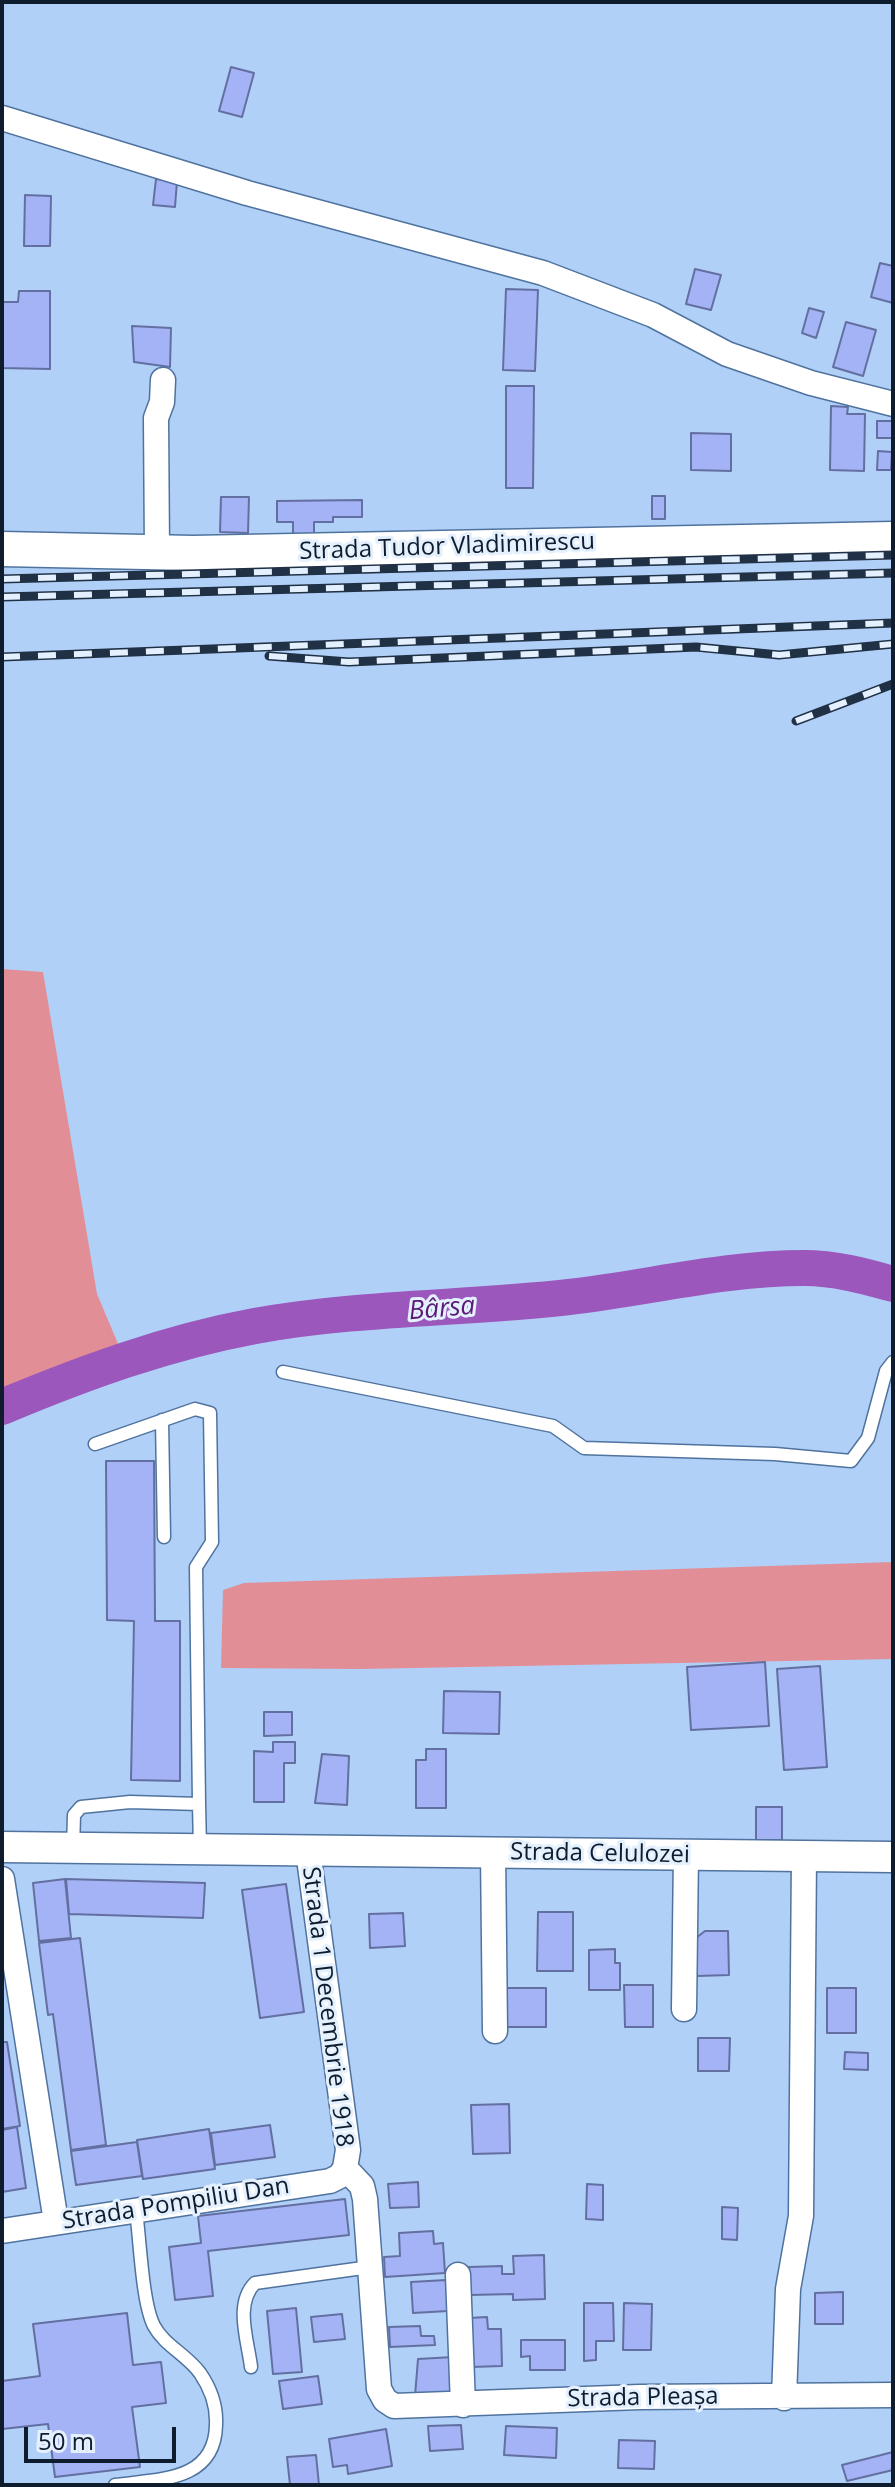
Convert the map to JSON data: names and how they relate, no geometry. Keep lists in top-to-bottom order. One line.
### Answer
{"streets":{"main road":["Strada Tudor Vladimirescu"],"street":["Strada Celulozei","Strada 1 Decembrie 1918","Strada Pompiliu Dan","Strada Pleașa"]},"crossings":[["Strada Celulozei","Strada 1 Decembrie 1918"],["Strada 1 Decembrie 1918","Strada Pompiliu Dan"],["Strada 1 Decembrie 1918","Strada Pleașa"]],"water":["Bârsa"],"scale_bar":"50 m"}
